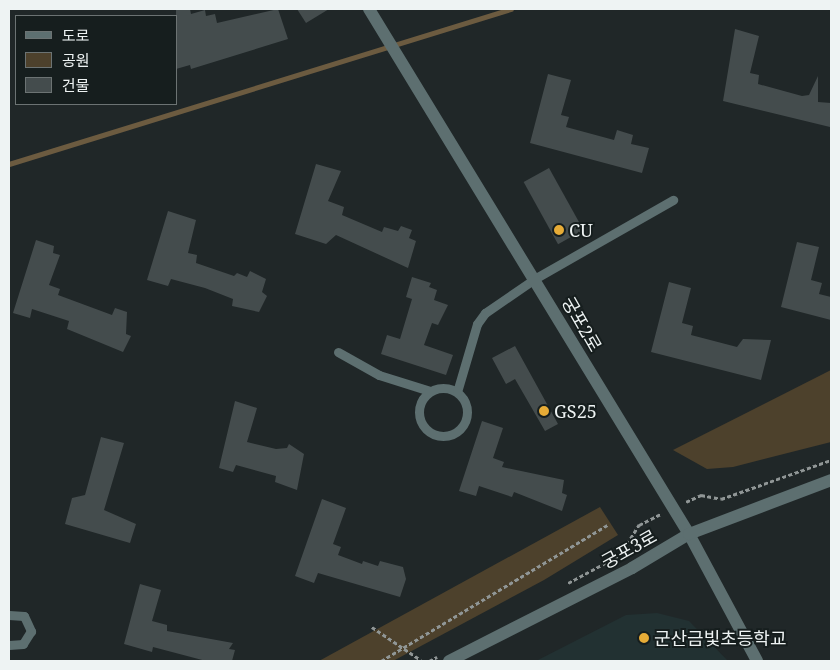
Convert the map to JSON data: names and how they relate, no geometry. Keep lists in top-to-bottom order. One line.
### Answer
{"streets":{"street":["궁포2로","궁포3로"]},"crossings":[["궁포2로","궁포3로"]],"places":["CU","GS25","군산금빛초등학교"],"legend":["도로","공원","건물"]}
